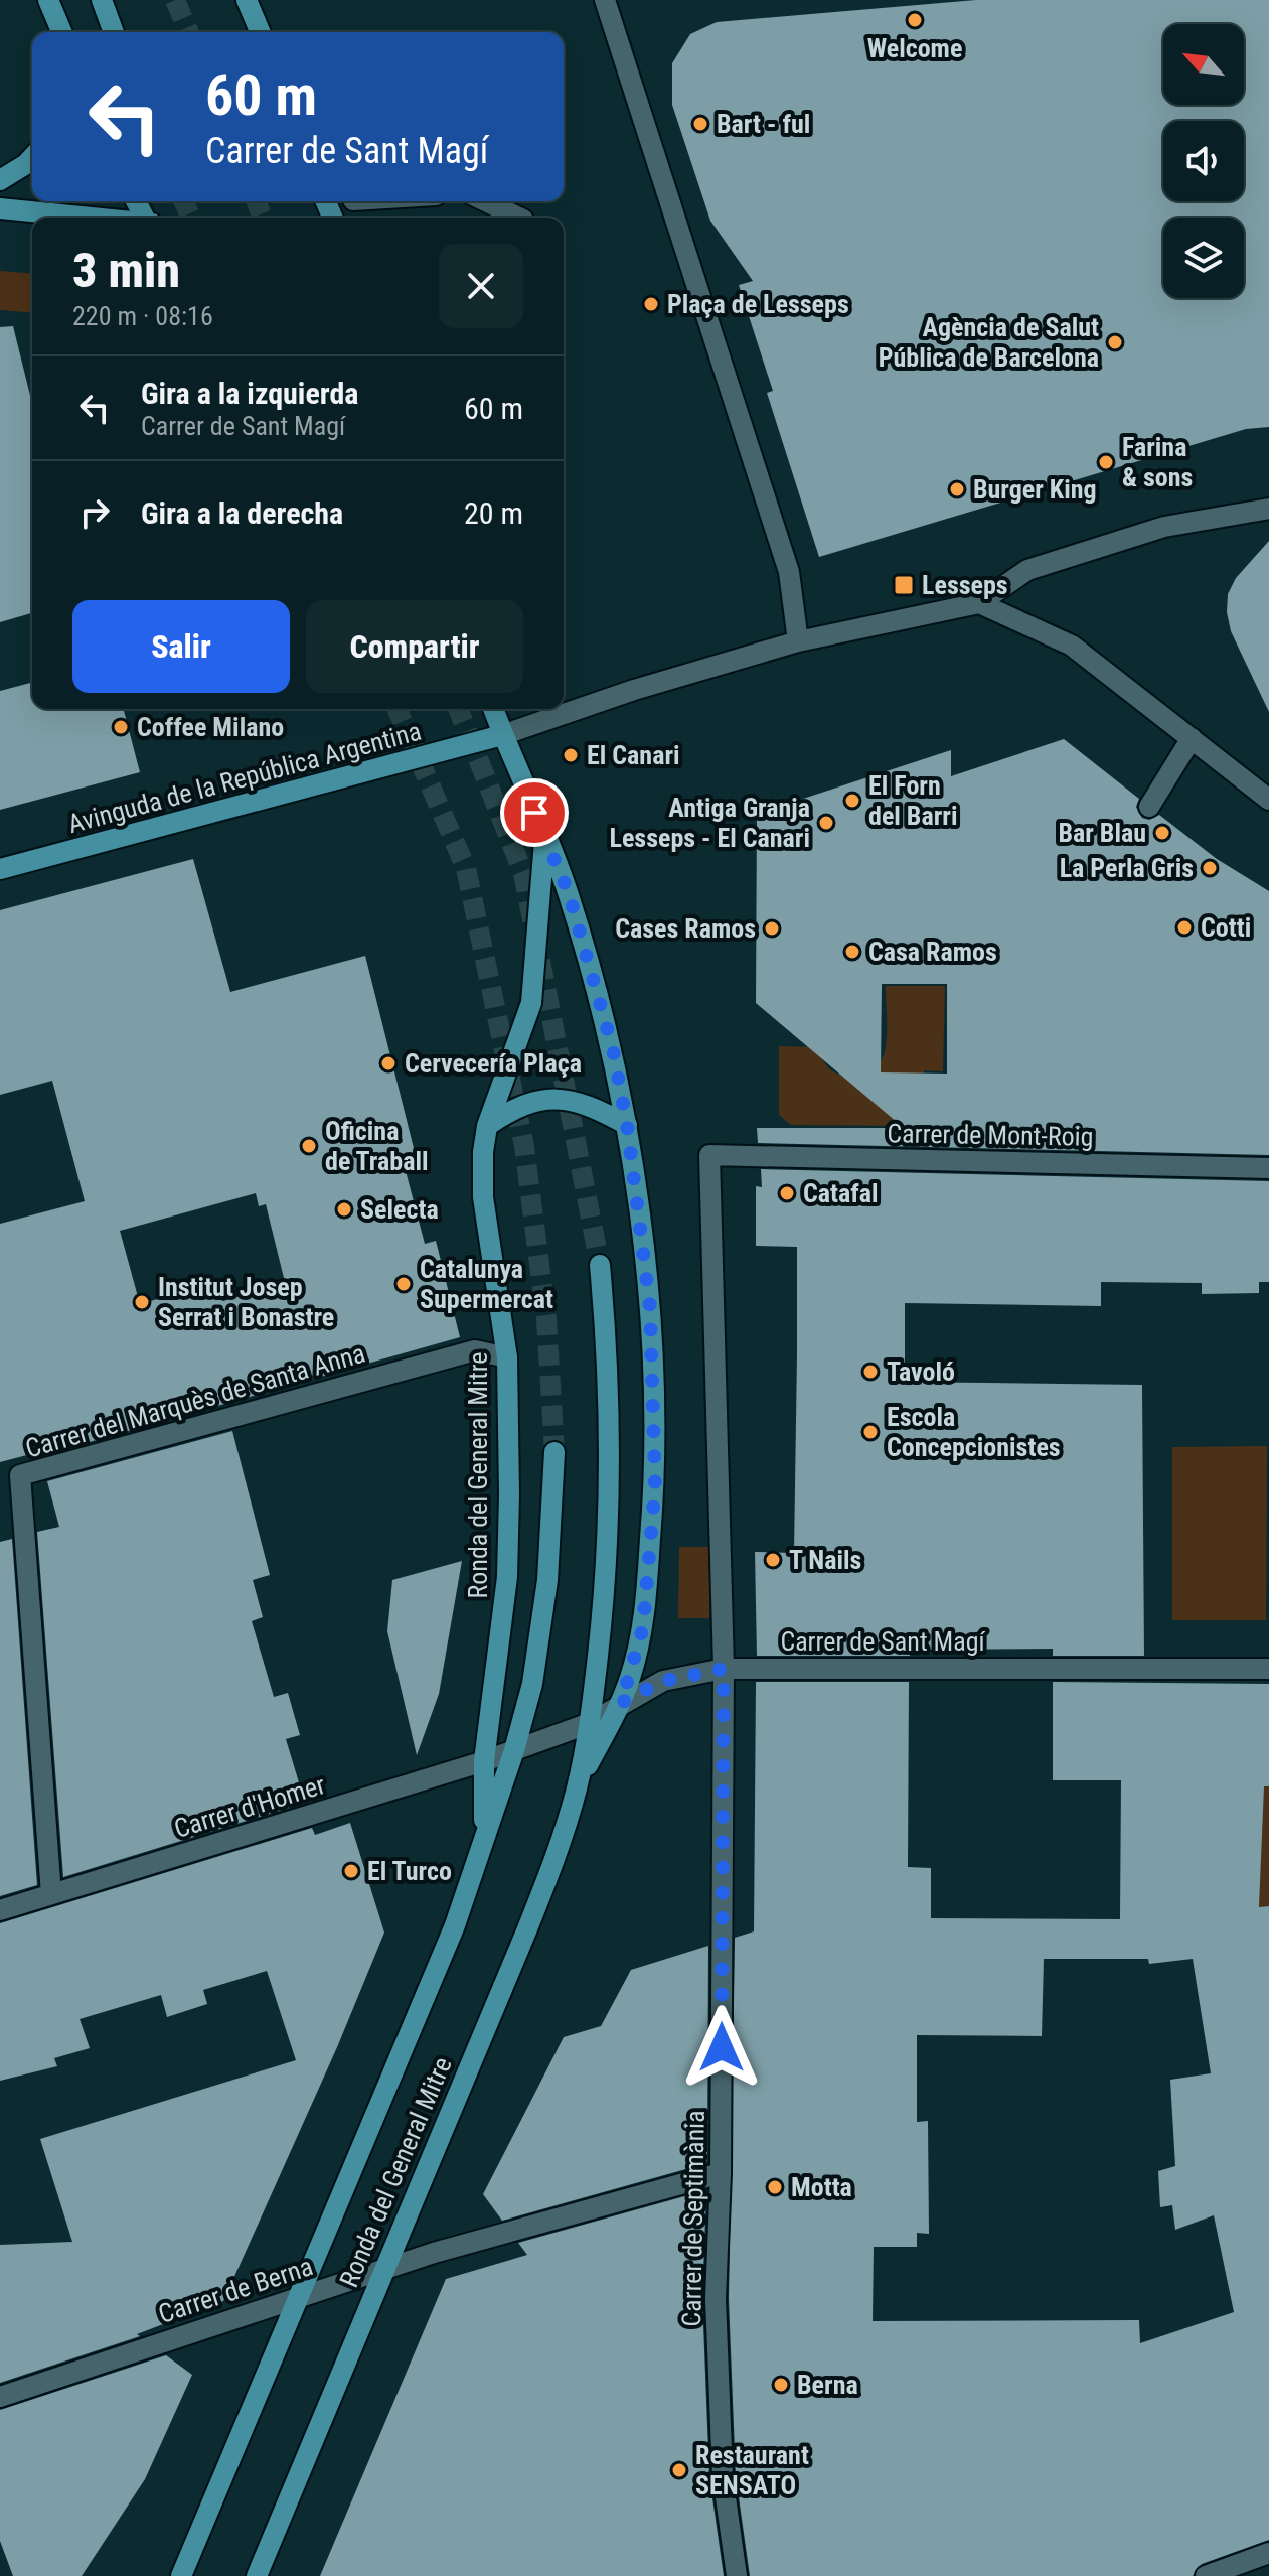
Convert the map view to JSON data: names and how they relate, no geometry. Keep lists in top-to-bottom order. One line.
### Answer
{"streets":{"main road":["Avinguda de la República Argentina","Ronda del General Mitre"],"street":["Carrer de Mont-Roig","Carrer del Marquès de Santa Anna","Carrer de Sant Magí","Carrer d'Homer","Carrer de Septimània","Carrer de Berna"]},"crossings":[["Avinguda de la República Argentina","Ronda del General Mitre"],["Carrer de Mont-Roig","Carrer de Sant Magí"],["Carrer de Mont-Roig","Carrer de Septimània"],["Carrer del Marquès de Santa Anna","Ronda del General Mitre"],["Carrer del Marquès de Santa Anna","Carrer d'Homer"],["Ronda del General Mitre","Carrer de Sant Magí"],["Ronda del General Mitre","Carrer d'Homer"],["Ronda del General Mitre","Carrer de Berna"],["Carrer de Sant Magí","Carrer d'Homer"],["Carrer de Sant Magí","Carrer de Septimània"],["Carrer de Septimània","Carrer de Berna"]],"places":{"other":["Welcome","Bart - ful","Plaça de Lesseps","Agència de Salut Pública de Barcelona","Farina & sons","Burger King","Coffee Milano","El Canari","El Forn del Barri","Antiga Granja Lesseps - El Canari","Bar Blau","La Perla Gris","Cotti","Cases Ramos","Casa Ramos","Cervecería Plaça","Oficina de Traball","Catafal","Selecta","Catalunya Supermercat","Institut Josep Serrat i Bonastre","Tavoló","Escola Concepcionistes","T Nails","El Turco","Motta","Berna","Restaurant SENSATO"],"transit":["Lesseps"]},"north":"top left","page":{"turn":["60 m","Carrer de Sant Magí"],"heading":["3 min","220 m · 08:16"],"list":[{"name":"Gira a la izquierda","note":"Carrer de Sant Magí","value":"60 m"},{"name":"Gira a la derecha","value":"20 m"}],"buttons":["Salir","Compartir"]}}
